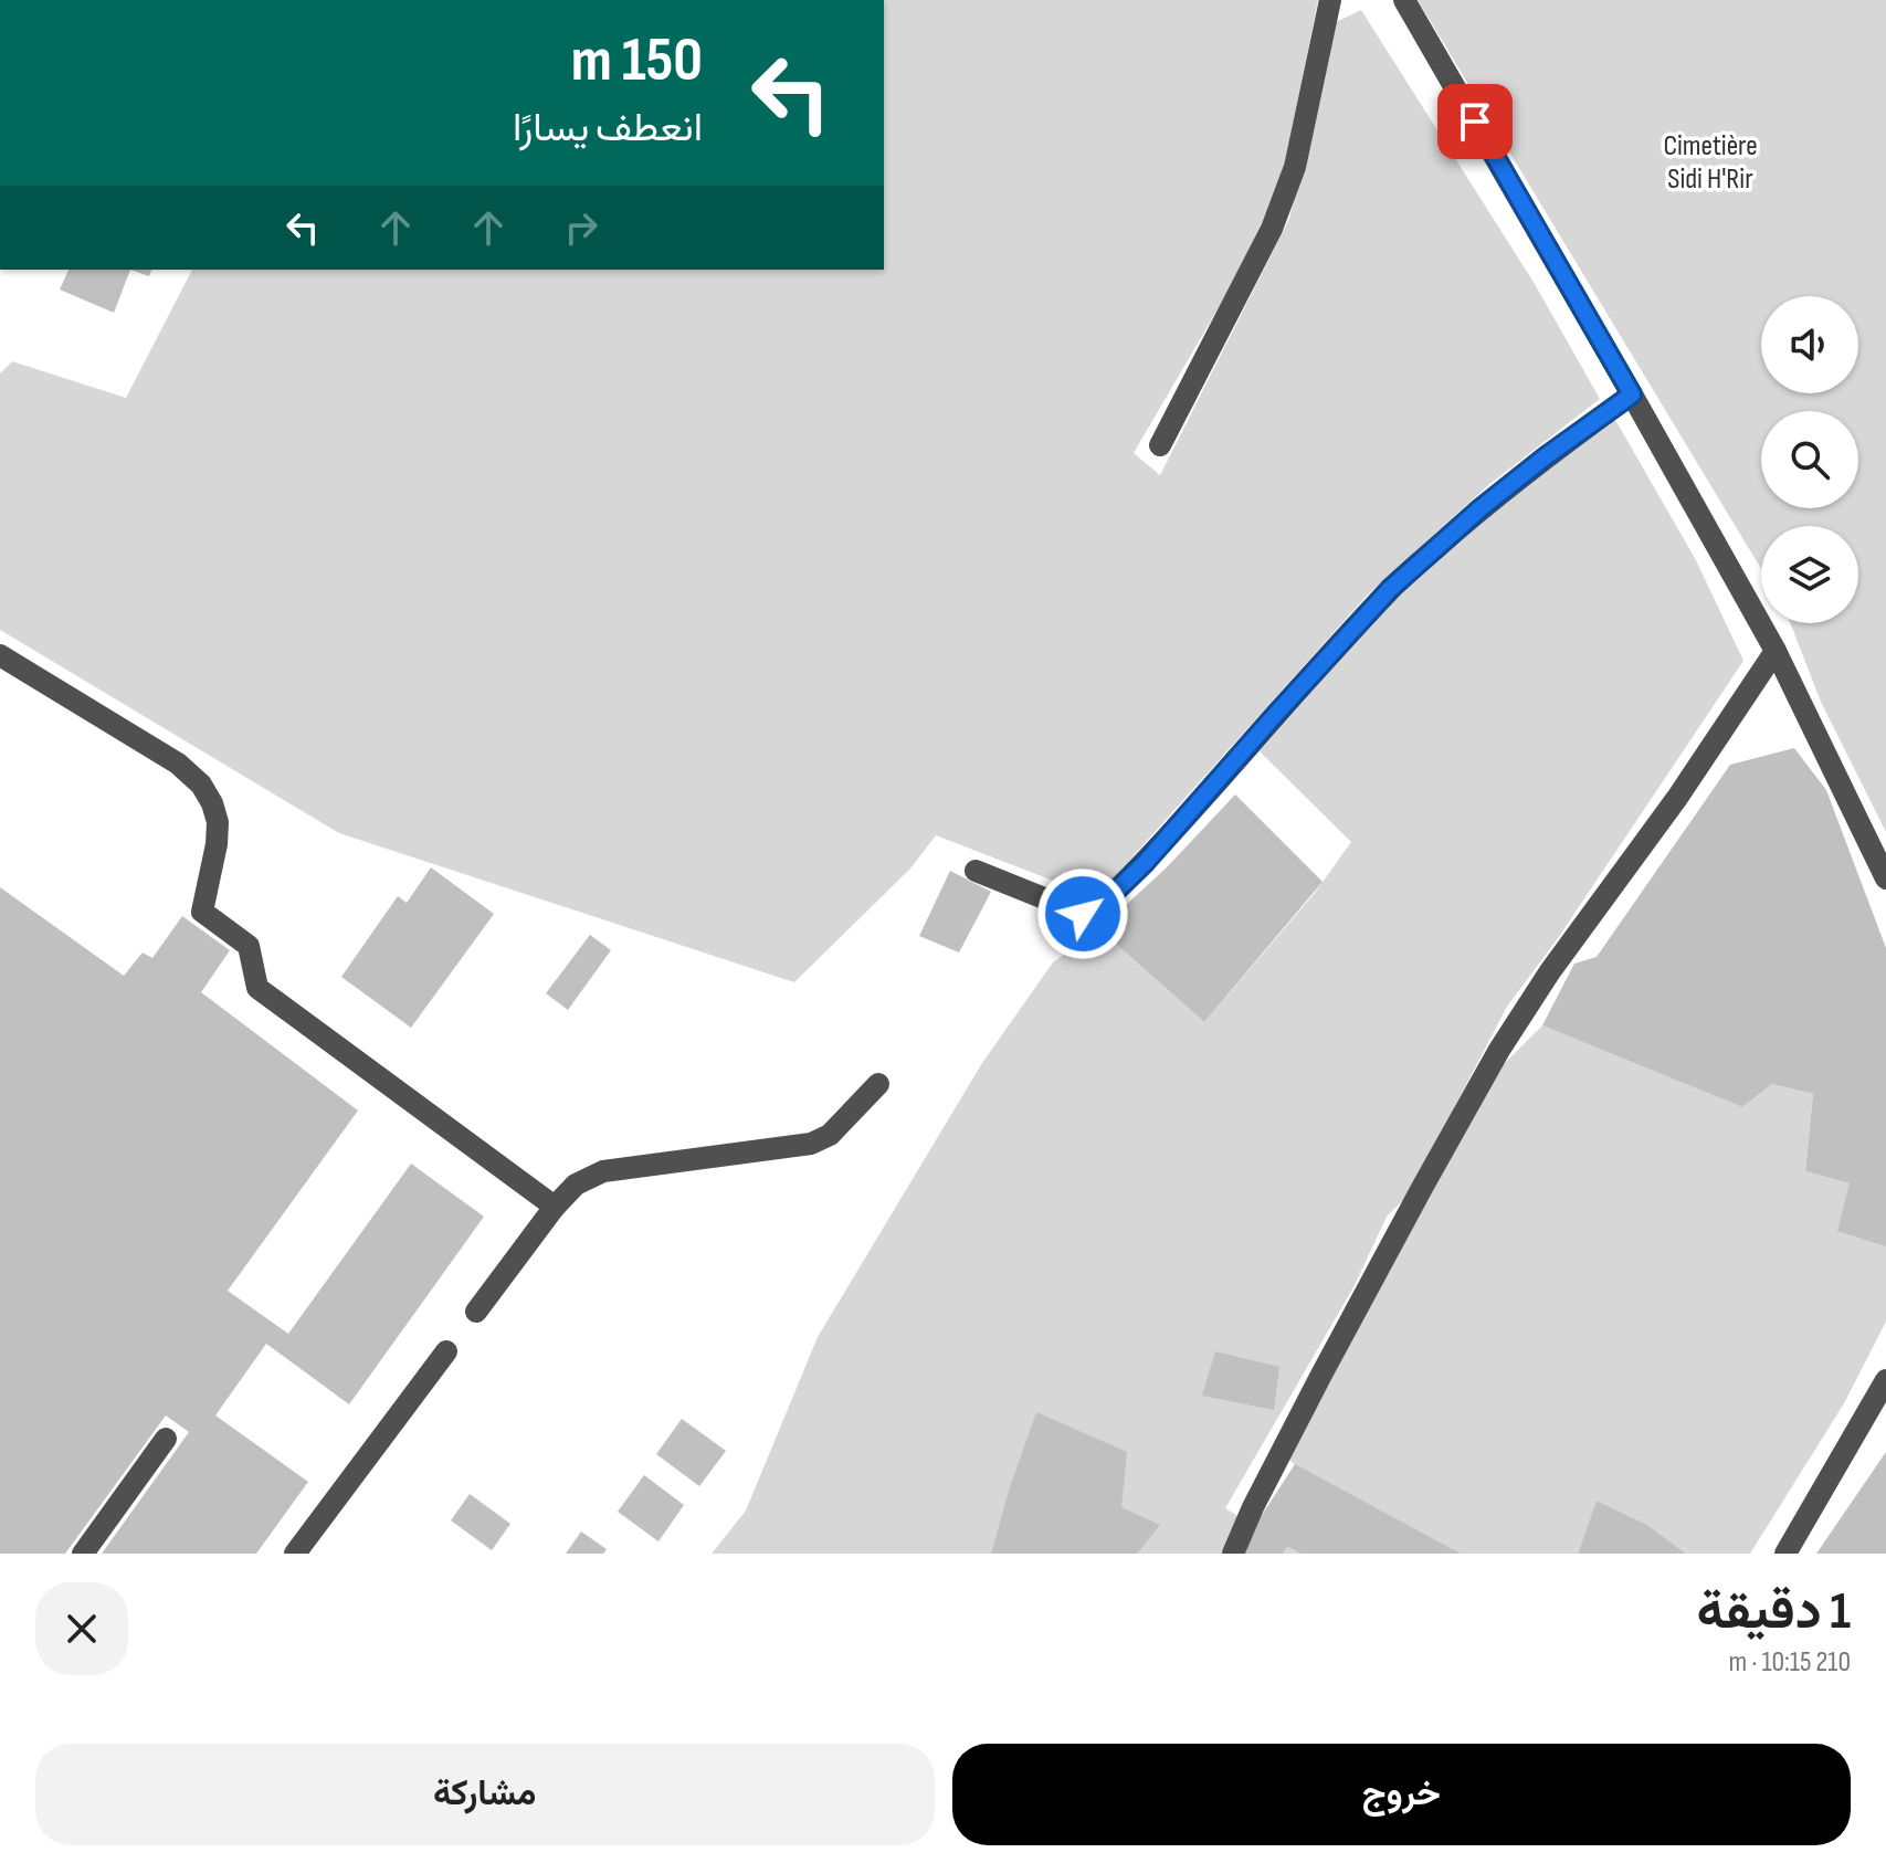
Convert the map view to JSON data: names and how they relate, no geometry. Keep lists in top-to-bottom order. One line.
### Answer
{"parks":["Cimetière Sidi H'Rir"],"page":{"turn":["150 m","انعطف يسارًا"],"heading":["1 دقيقة","210 m · 10:15"],"buttons":["خروج","مشاركة"]}}
